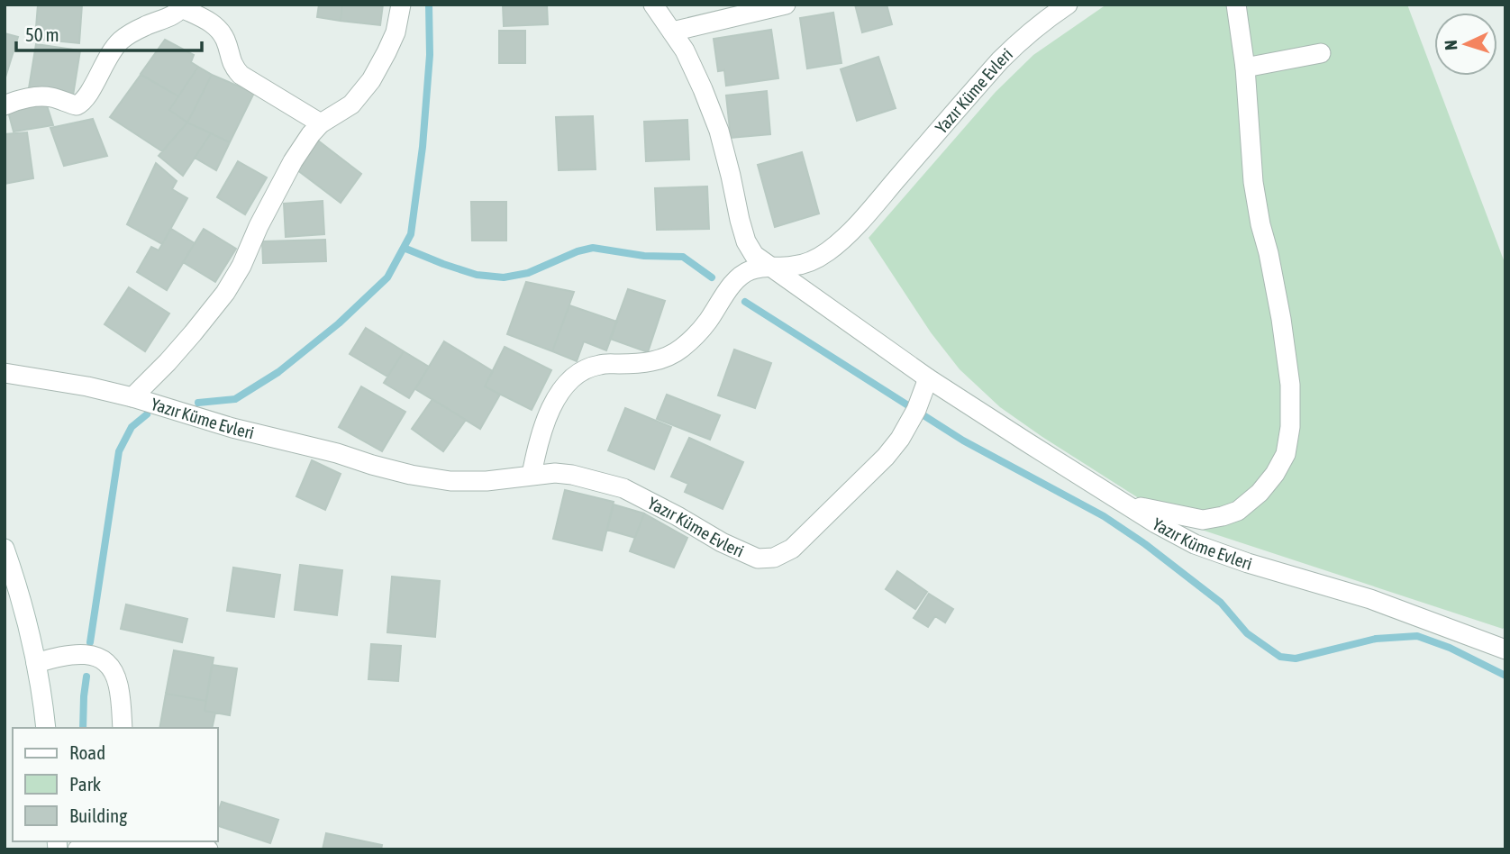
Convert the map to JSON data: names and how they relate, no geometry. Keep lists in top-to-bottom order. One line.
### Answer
{"streets":{"street":["Yazır Küme Evleri"]},"legend":["Road","Park","Building"],"scale_bar":"50 m","north":"left"}
